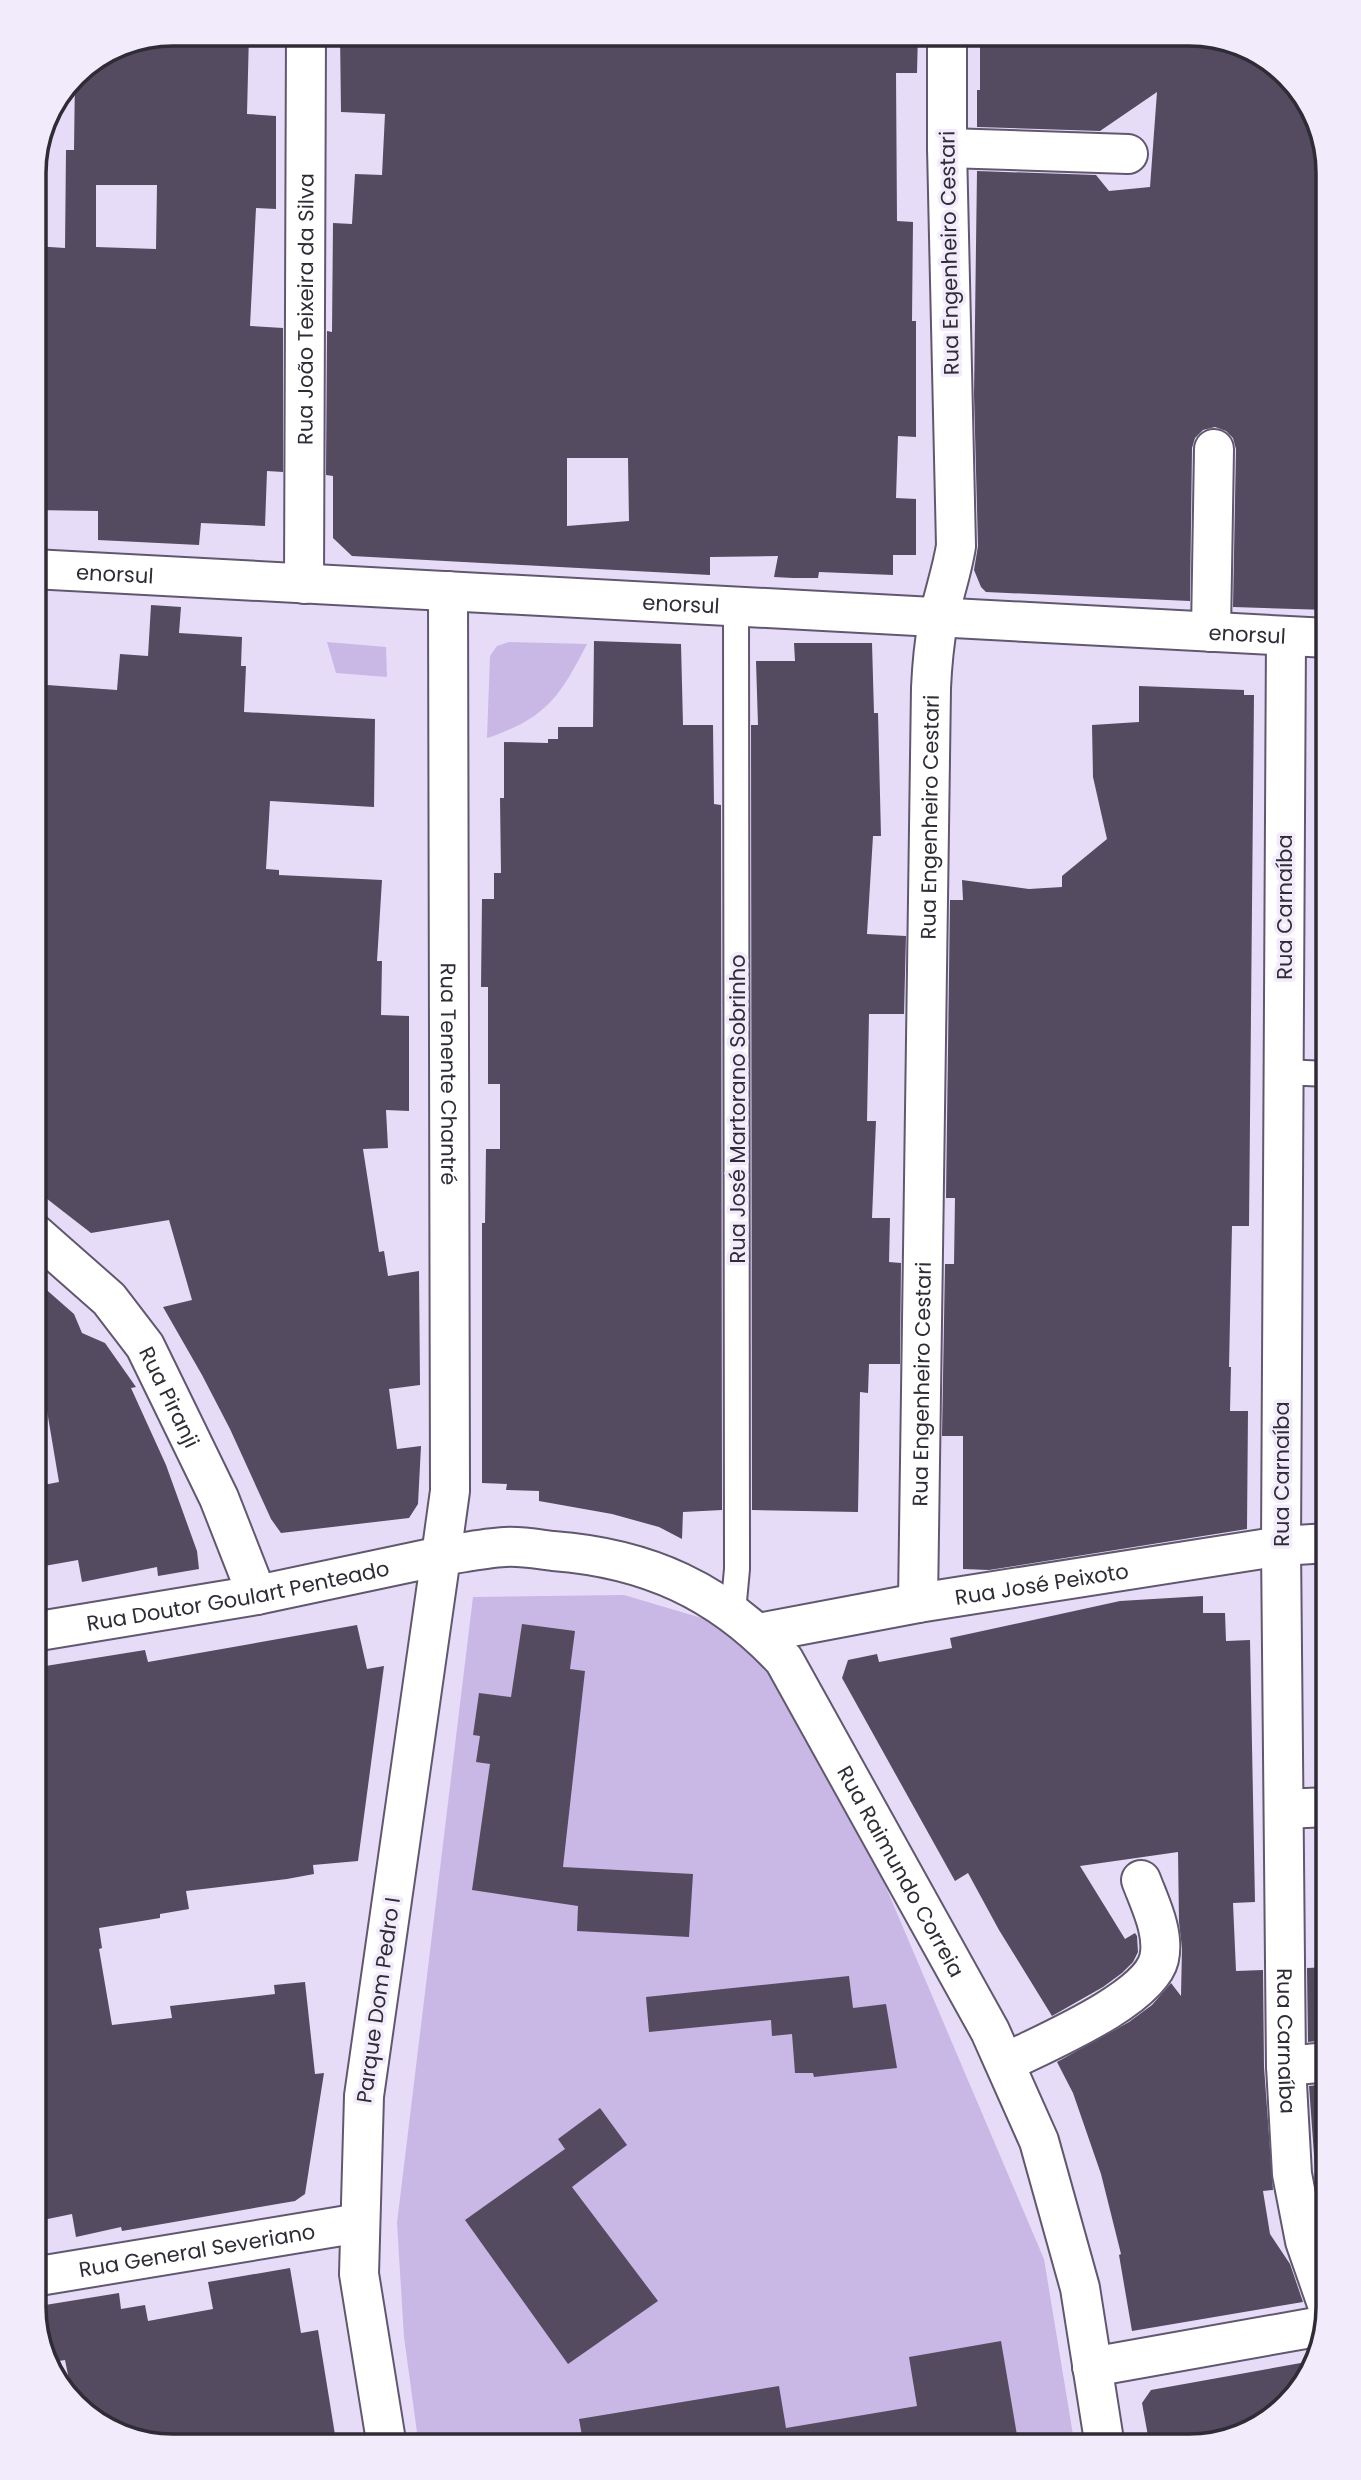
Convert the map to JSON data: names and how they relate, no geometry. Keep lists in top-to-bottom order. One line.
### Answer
{"streets":{"street":["Rua Engenheiro Cestari","Rua João Teixeira da Silva","enorsul","Rua Carnaíba","Rua Tenente Chantré","Rua Piranji","Rua José Peixoto","Rua Doutor Goulart Penteado","Rua Raimundo Correia","Parque Dom Pedro I","Rua General Severiano"],"lane":["Rua José Martorano Sobrinho"]},"crossings":[["Rua Engenheiro Cestari","enorsul"],["Rua Engenheiro Cestari","Rua José Peixoto"],["Rua João Teixeira da Silva","enorsul"],["enorsul","Rua Carnaíba"],["enorsul","Rua Tenente Chantré"],["enorsul","Rua José Martorano Sobrinho"],["Rua Carnaíba","Rua José Peixoto"],["Rua Tenente Chantré","Rua Doutor Goulart Penteado"],["Rua Tenente Chantré","Rua Raimundo Correia"],["Rua Tenente Chantré","Parque Dom Pedro I"],["Rua José Martorano Sobrinho","Rua José Peixoto"],["Rua José Martorano Sobrinho","Rua Raimundo Correia"],["Rua Piranji","Rua Doutor Goulart Penteado"],["Rua José Peixoto","Rua Raimundo Correia"],["Rua Doutor Goulart Penteado","Rua Raimundo Correia"],["Rua Doutor Goulart Penteado","Parque Dom Pedro I"],["Rua Raimundo Correia","Parque Dom Pedro I"],["Parque Dom Pedro I","Rua General Severiano"]]}
